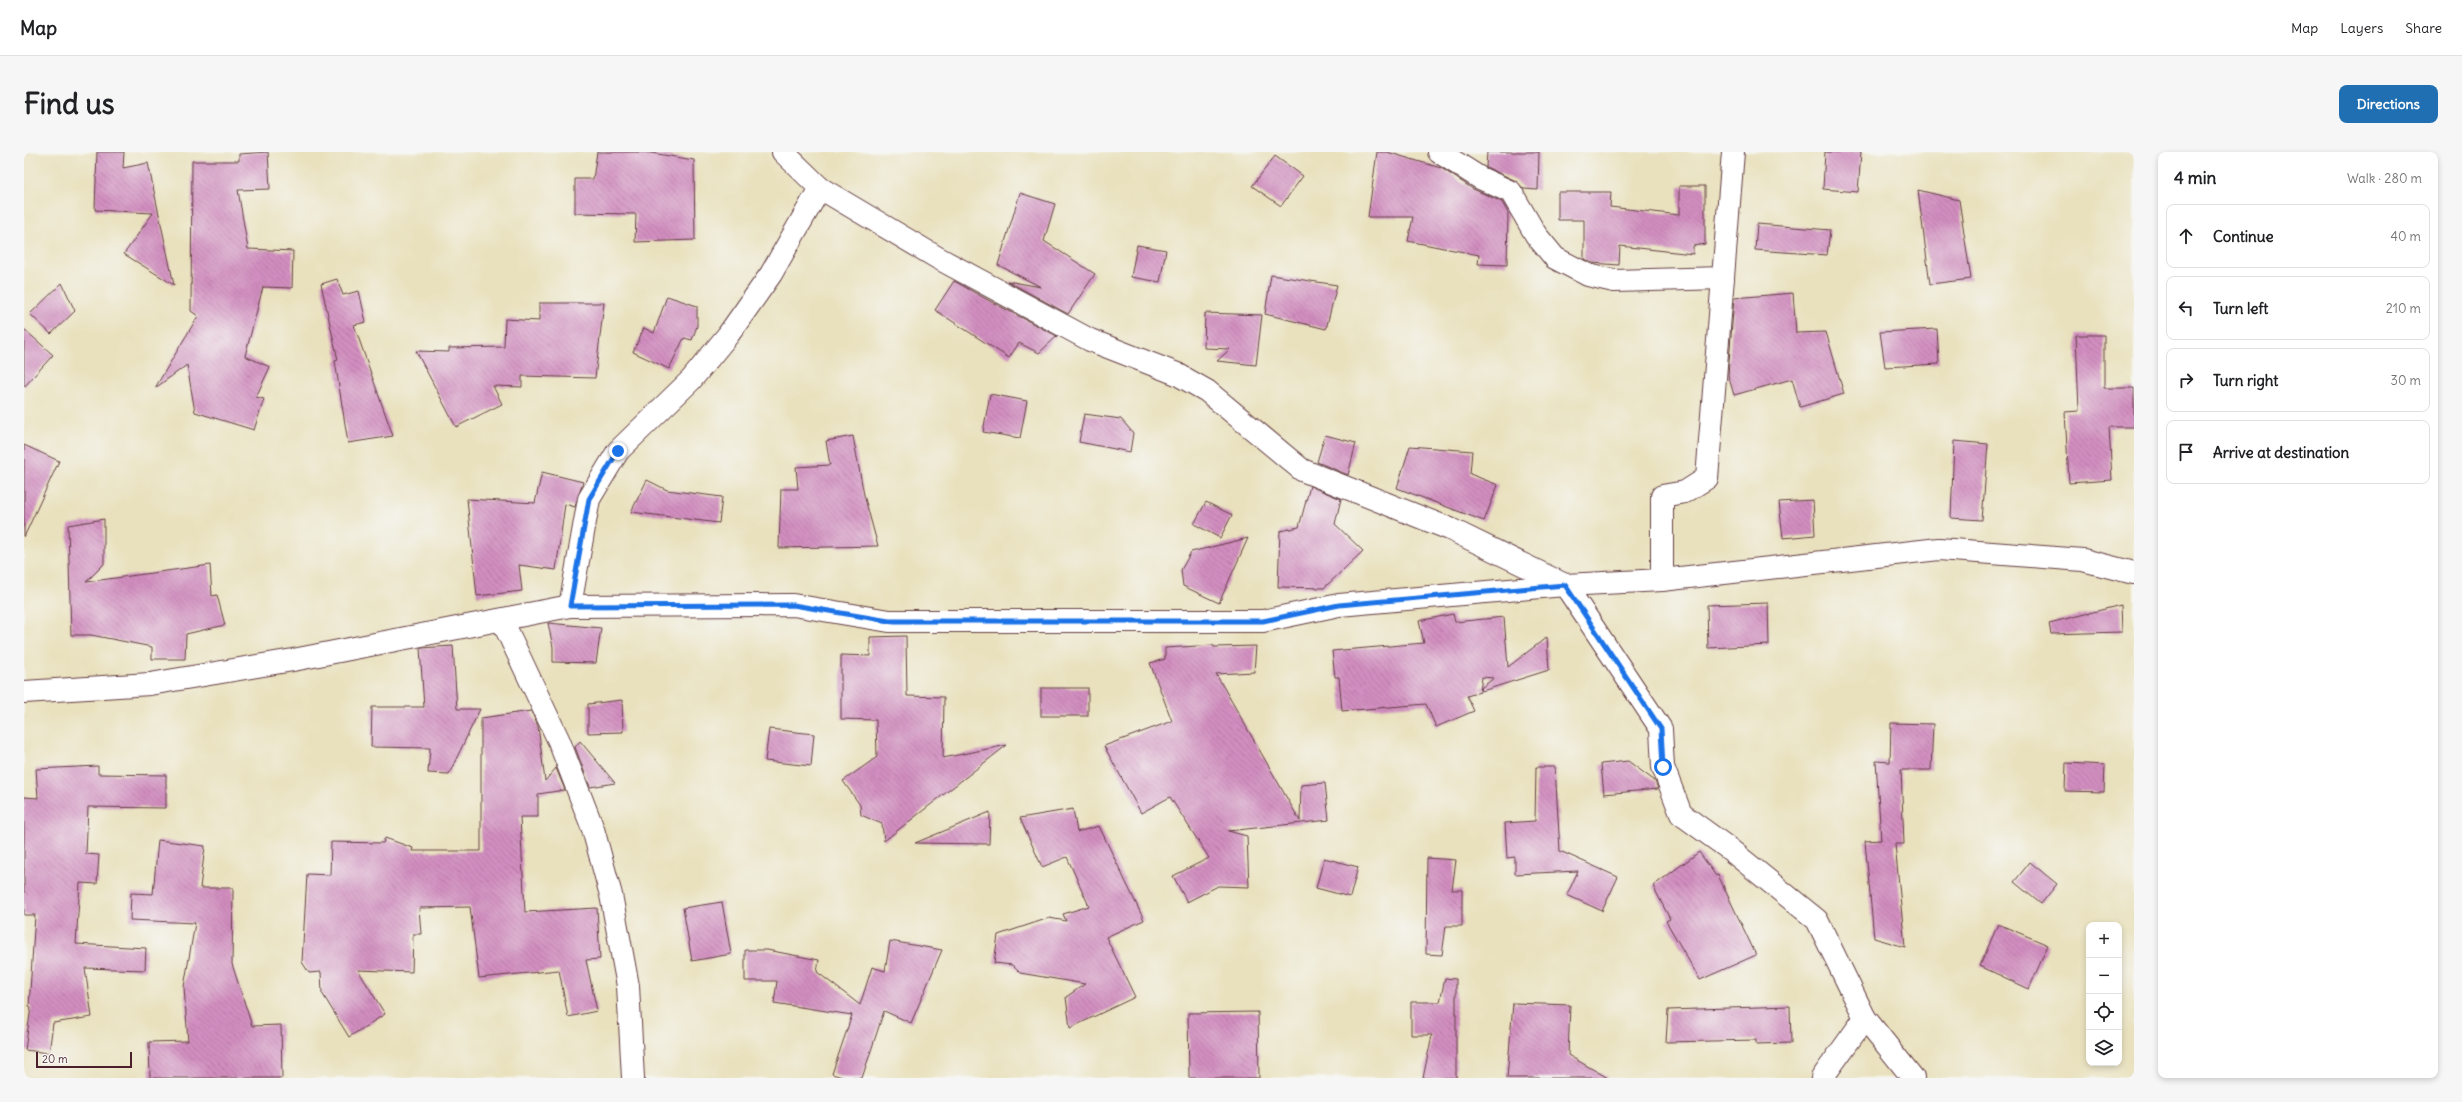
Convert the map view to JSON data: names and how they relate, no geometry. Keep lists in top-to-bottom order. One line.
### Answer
{"scale_bar":"20 m","page":{"header":"Map","nav":["Map","Layers","Share"],"buttons":"Directions","title":"Find us","heading":["4 min","Walk · 280 m"],"list":[["Continue","40 m"],["Turn left","210 m"],["Turn right","30 m"],"Arrive at destination"],"map_buttons":["+","−"],"scale":"20 m"}}
